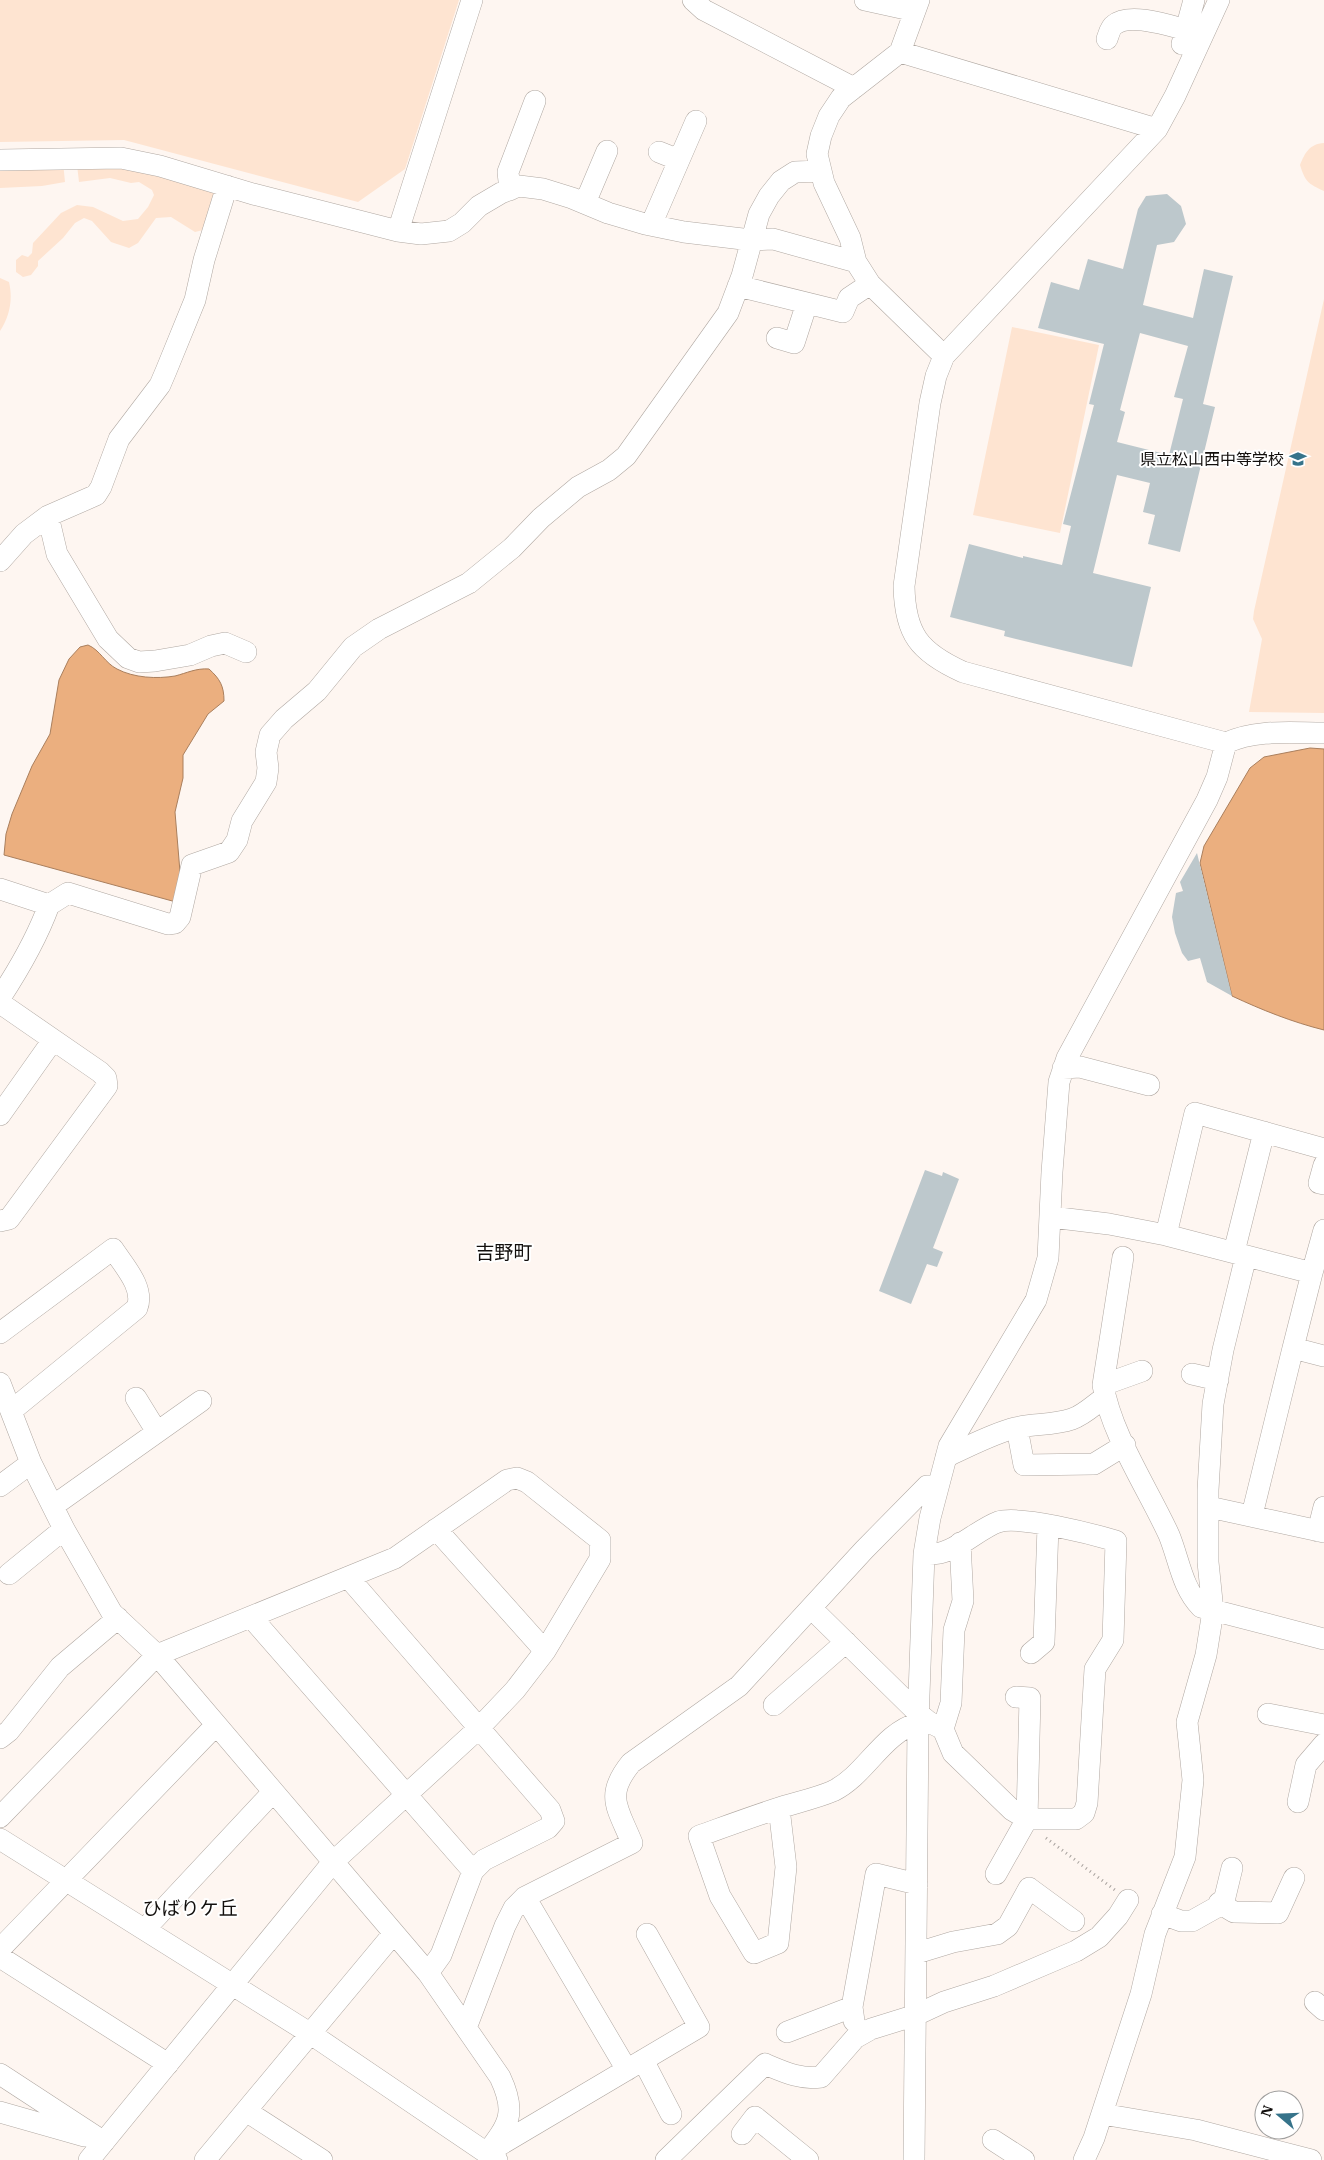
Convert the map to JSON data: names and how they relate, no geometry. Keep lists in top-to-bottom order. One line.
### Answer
{"districts":["吉野町","ひばりケ丘"],"places":{"school or university":["県立松山西中等学校"]},"north":"left"}
